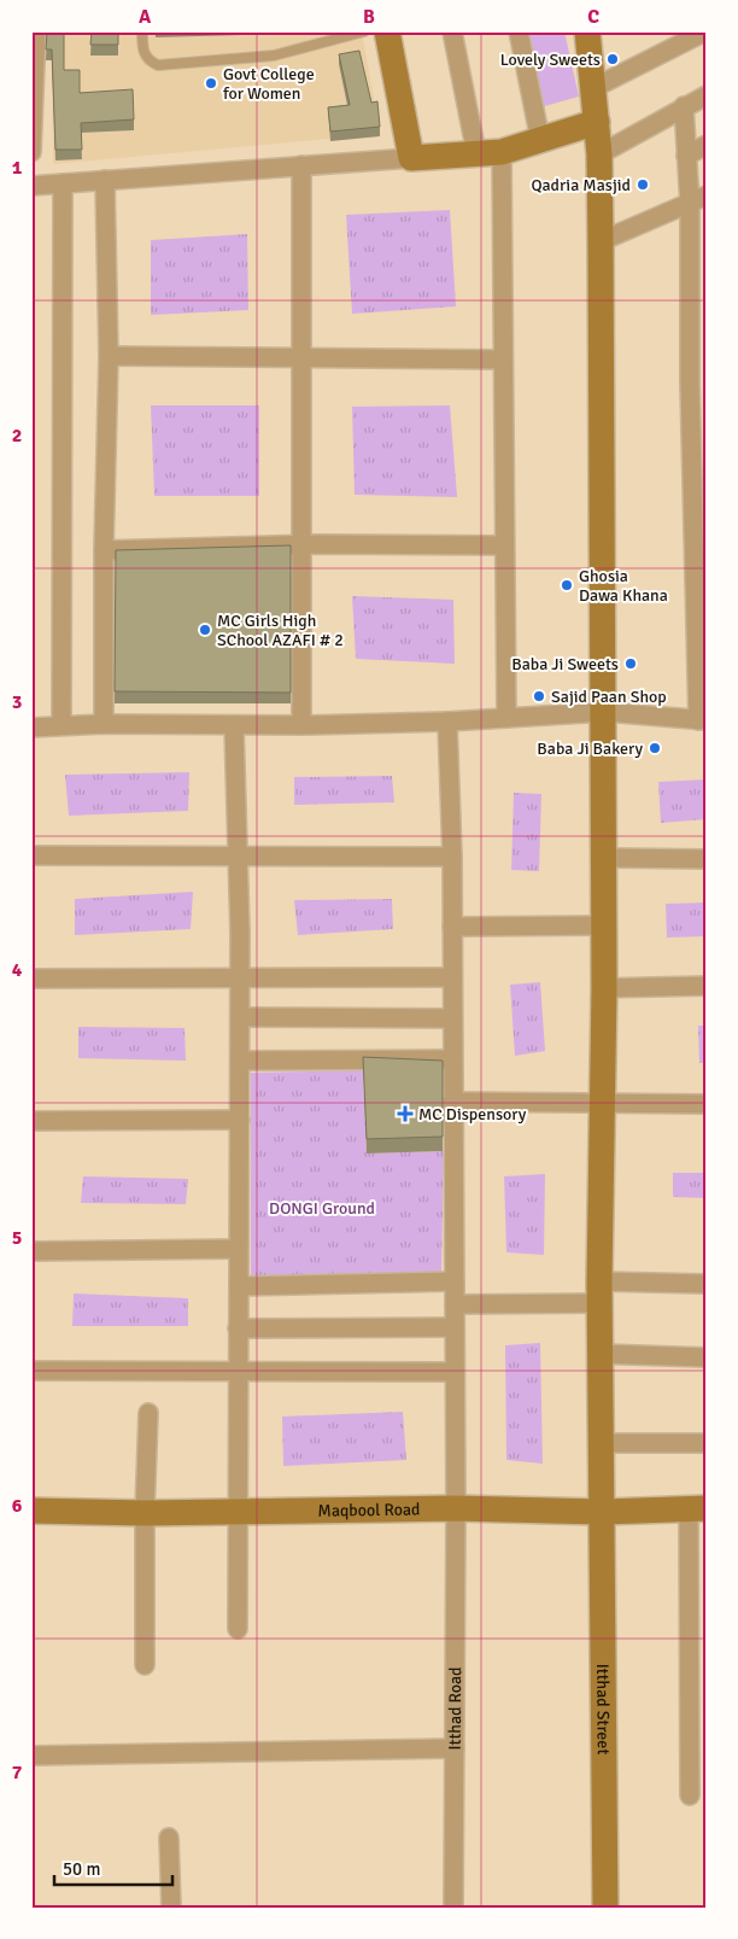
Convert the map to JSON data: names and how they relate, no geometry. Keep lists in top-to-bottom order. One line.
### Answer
{"streets":{"street":["Maqbool Road","Itthad Road","Itthad Street"]},"crossings":[["Maqbool Road","Itthad Road"],["Maqbool Road","Itthad Street"]],"parks":["DONGI Ground"],"places":{"other":["Lovely Sweets","Govt College for Women","Qadria Masjid","Ghosia Dawa Khana","MC Girls High SChool AZAFI # 2","Baba Ji Sweets","Sajid Paan Shop","Baba Ji Bakery"],"health":["MC Dispensory"]},"scale_bar":"50 m","grid":{"columns":["A","B","C"],"rows":["1","2","3","4","5","6","7"]}}
